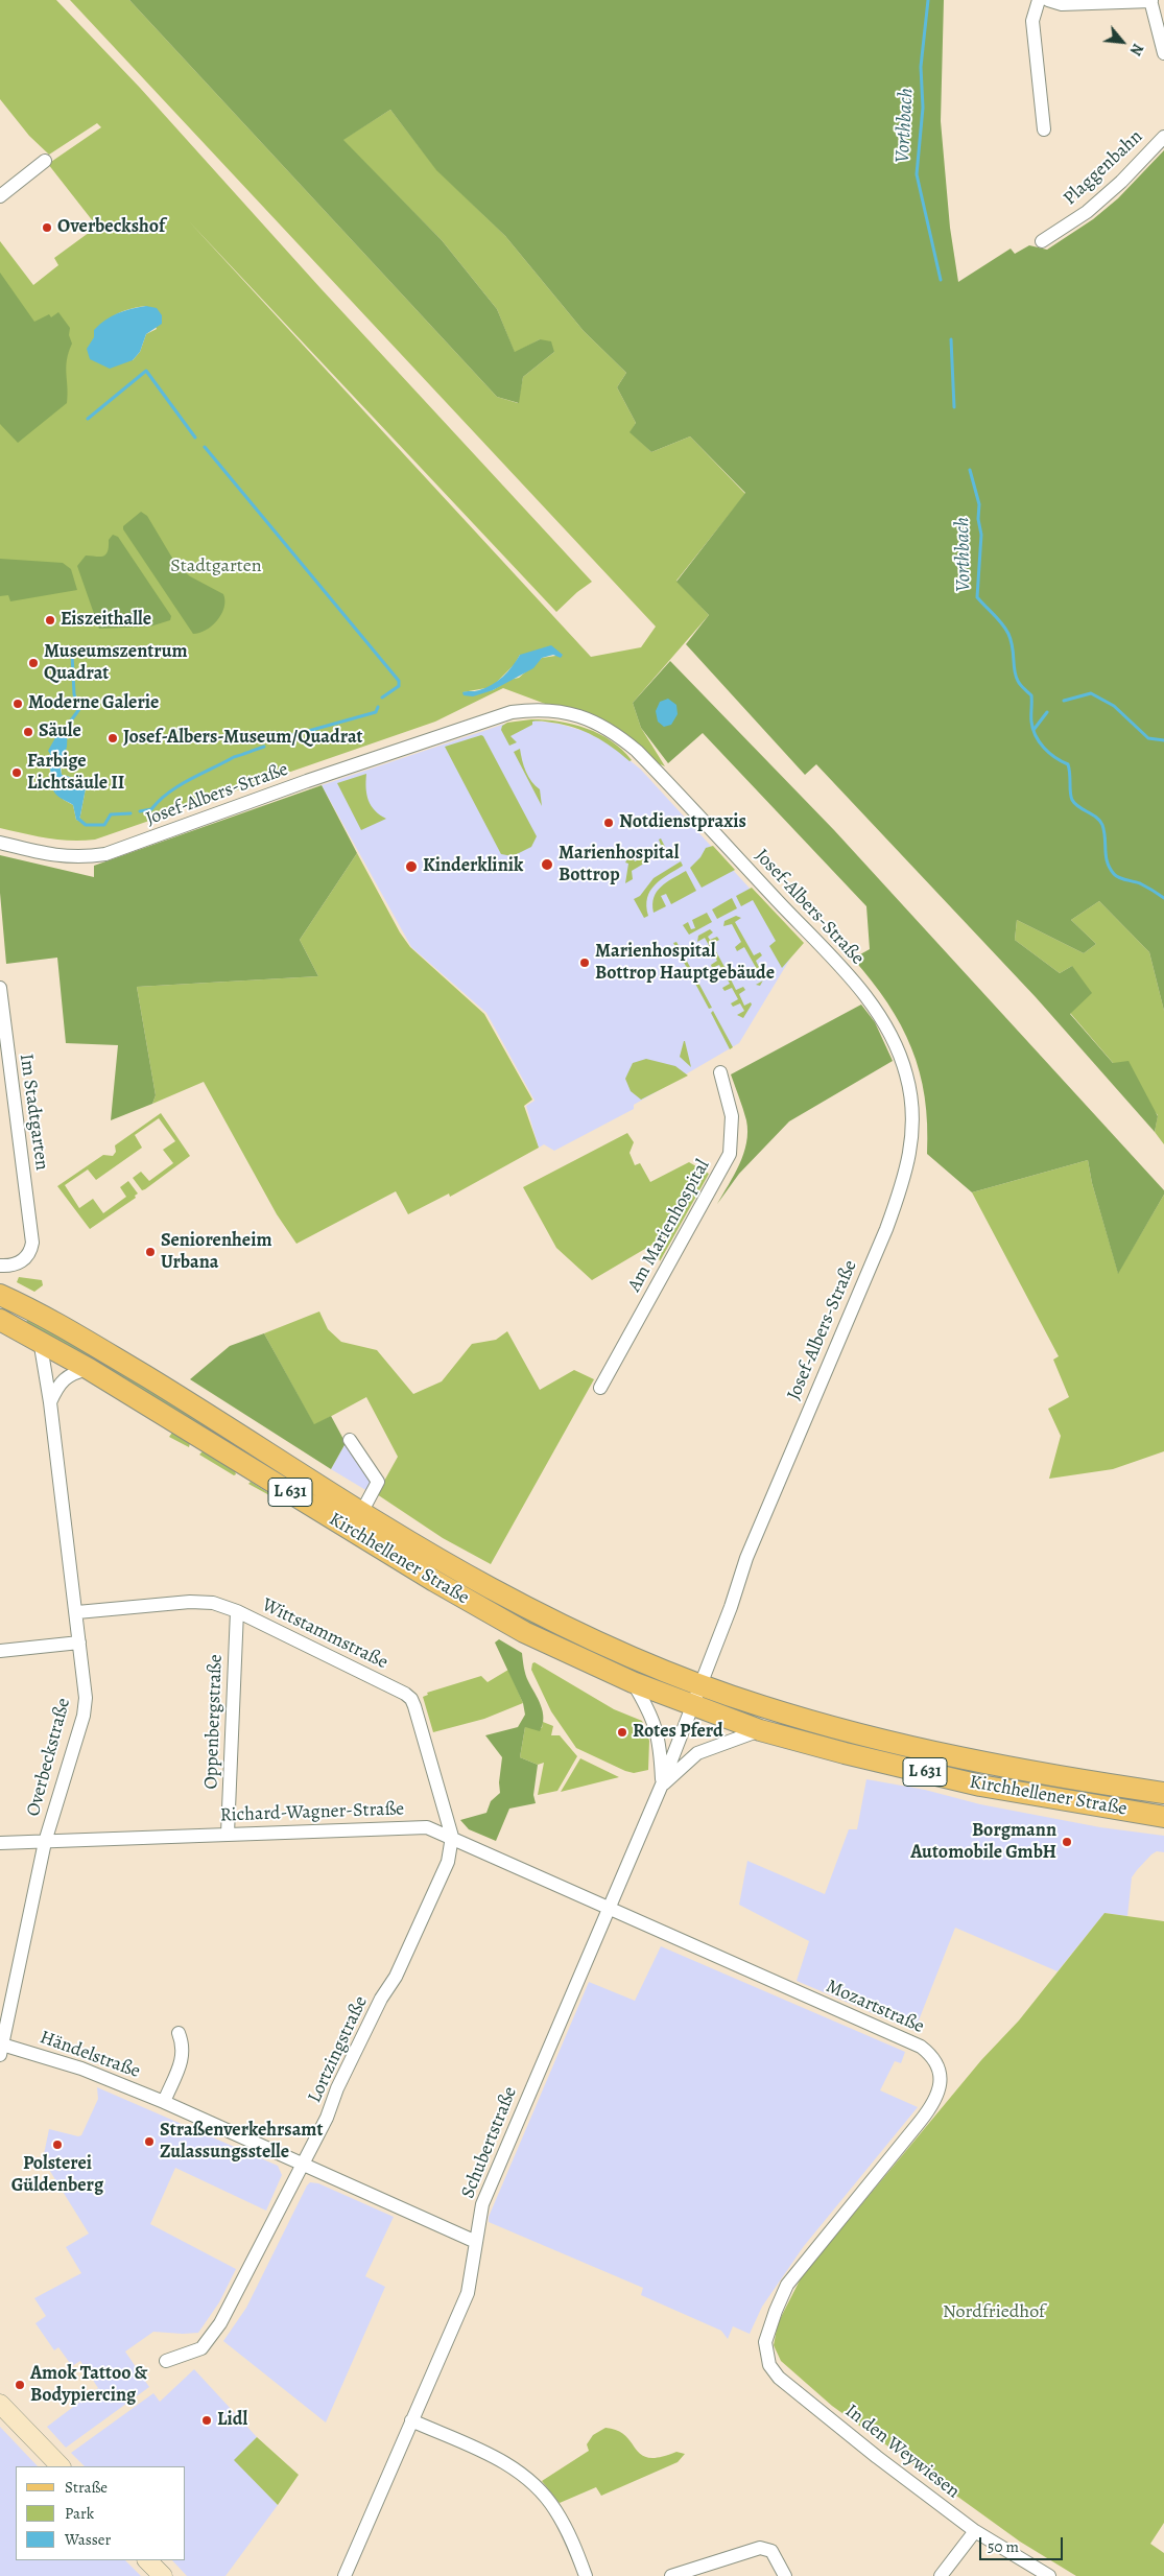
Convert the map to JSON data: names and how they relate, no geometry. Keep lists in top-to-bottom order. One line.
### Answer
{"streets":{"main road":["L 631","Kirchhellener Straße"],"street":["Plaggenbahn","Josef-Albers-Straße","Im Stadtgarten","Am Marienhospital","Wittstammstraße","Oppenbergstraße","Overbeckstraße","Richard-Wagner-Straße","Mozartstraße","Lortzingstraße","Händelstraße","Schubertstraße","In den Weywiesen"]},"crossings":[["Josef-Albers-Straße","Kirchhellener Straße"],["L 631","Kirchhellener Straße"],["L 631","Overbeckstraße"],["Kirchhellener Straße","Overbeckstraße"],["Kirchhellener Straße","Schubertstraße"],["Wittstammstraße","Oppenbergstraße"],["Wittstammstraße","Overbeckstraße"],["Wittstammstraße","Richard-Wagner-Straße"],["Wittstammstraße","Lortzingstraße"],["Oppenbergstraße","Richard-Wagner-Straße"],["Overbeckstraße","Richard-Wagner-Straße"],["Overbeckstraße","Händelstraße"],["Richard-Wagner-Straße","Mozartstraße"],["Richard-Wagner-Straße","Lortzingstraße"],["Richard-Wagner-Straße","Schubertstraße"],["Mozartstraße","Schubertstraße"],["Mozartstraße","In den Weywiesen"],["Lortzingstraße","Händelstraße"],["Händelstraße","Schubertstraße"]],"water":["Vorthbach"],"parks":["Stadtgarten","Nordfriedhof"],"places":["Overbeckshof","Eiszeithalle","Museumszentrum Quadrat","Moderne Galerie","Säule","Josef-Albers-Museum/Quadrat","Farbige Lichtsäule II","Notdienstpraxis","Marienhospital Bottrop","Kinderklinik","Marienhospital Bottrop Hauptgebäude","Seniorenheim Urbana","Rotes Pferd","Borgmann Automobile GmbH","Straßenverkehrsamt Zulassungsstelle","Polsterei Güldenberg","Amok Tattoo & Bodypiercing","Lidl"],"legend":["Straße","Park","Wasser"],"scale_bar":"50 m","north":"bottom right"}
